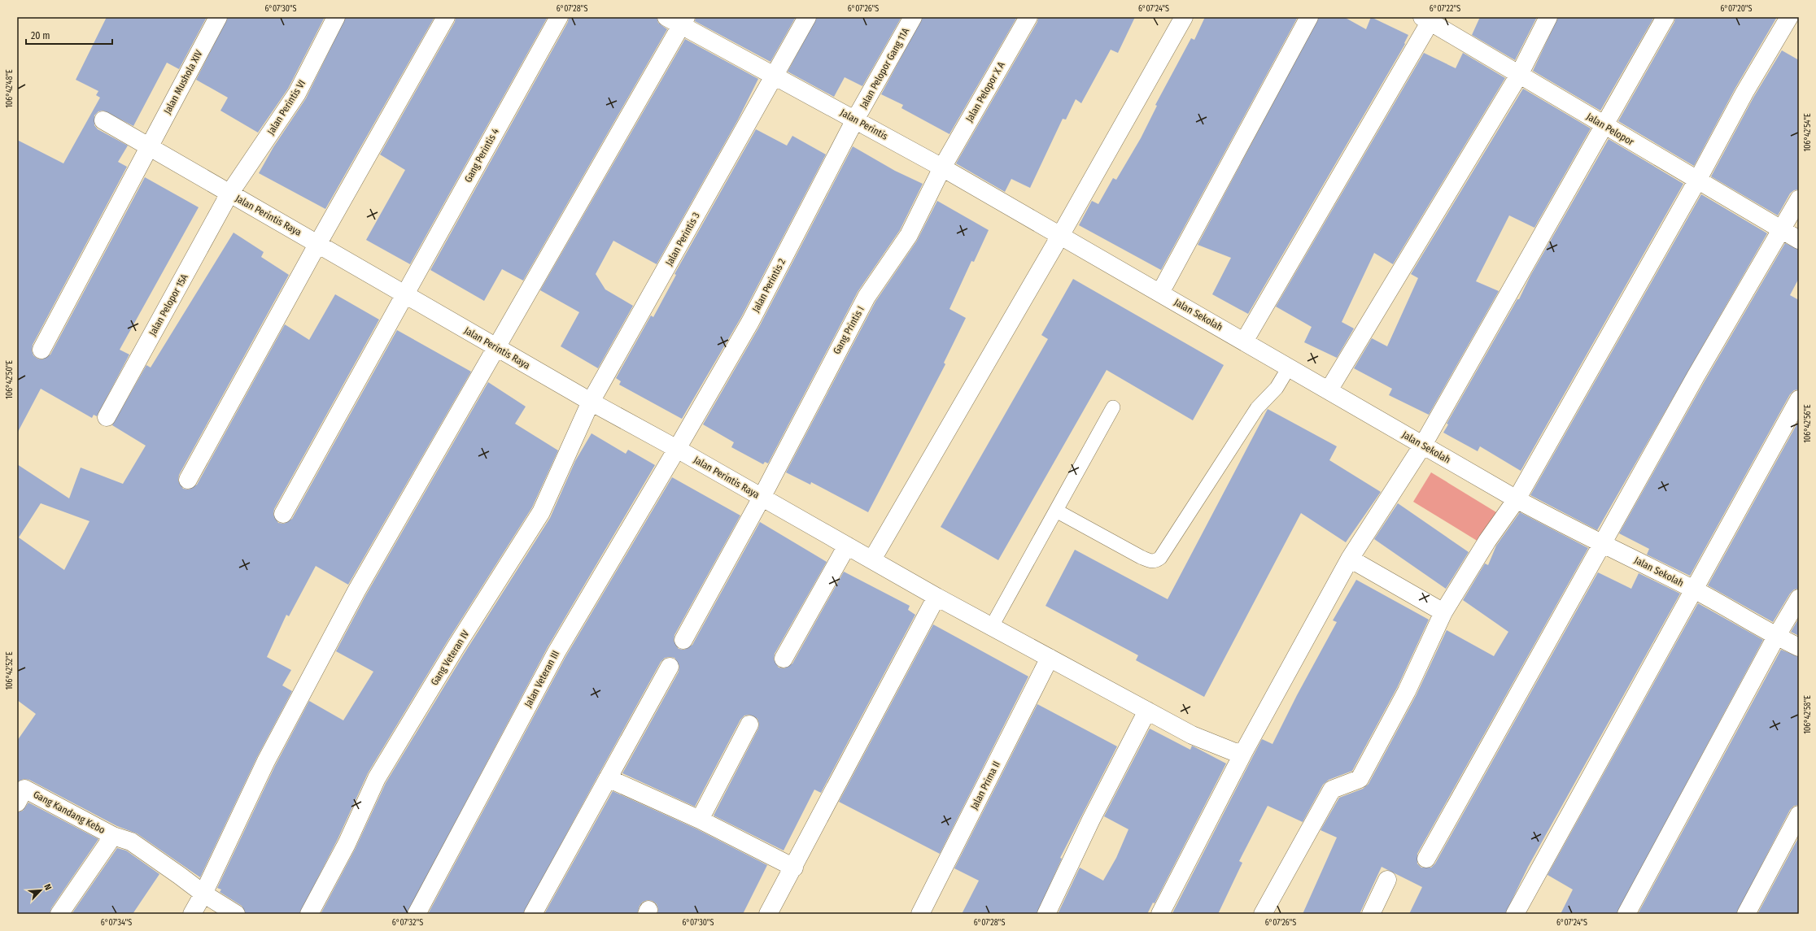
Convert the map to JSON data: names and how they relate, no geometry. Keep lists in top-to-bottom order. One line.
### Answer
{"streets":{"street":["Jalan Pelopor Gang 11A","Jalan Mushola XIV","Jalan Pelopor X A","Jalan Perintis VI","Jalan Perintis","Jalan Pelopor","Gang Perintis 4","Jalan Perintis Raya","Jalan Perintis 3","Jalan Perintis 2","Jalan Pelopor 15A","Jalan Sekolah","Gang Printis I","Gang Veteran IV","Jalan Veteran III","Jalan Prima II","Gang Kandang Kebo"]},"crossings":[["Jalan Pelopor Gang 11A","Jalan Perintis"],["Jalan Pelopor Gang 11A","Jalan Perintis 2"],["Jalan Mushola XIV","Jalan Perintis Raya"],["Jalan Pelopor X A","Jalan Perintis"],["Jalan Pelopor X A","Gang Printis I"],["Jalan Perintis VI","Jalan Perintis Raya"],["Jalan Perintis VI","Jalan Pelopor 15A"],["Jalan Perintis","Jalan Perintis 3"],["Jalan Perintis","Jalan Perintis 2"],["Jalan Perintis","Jalan Sekolah"],["Jalan Perintis","Gang Printis I"],["Gang Perintis 4","Jalan Perintis Raya"],["Jalan Perintis Raya","Jalan Perintis 3"],["Jalan Perintis Raya","Jalan Perintis 2"],["Jalan Perintis Raya","Jalan Pelopor 15A"],["Jalan Perintis Raya","Gang Printis I"],["Jalan Perintis Raya","Gang Veteran IV"],["Jalan Perintis Raya","Jalan Veteran III"],["Jalan Perintis Raya","Jalan Prima II"],["Jalan Perintis 3","Gang Veteran IV"],["Jalan Perintis 2","Jalan Veteran III"]],"scale_bar":"20 m","north":"top right","coordinates":["6°07'30\"S","6°07'28\"S","6°07'26\"S","6°07'24\"S","6°07'22\"S","6°07'20\"S","106°42'48\"E","106°42'54\"E","106°42'50\"E","106°42'56\"E","106°42'52\"E","106°42'58\"E","6°07'34\"S","6°07'32\"S"]}
